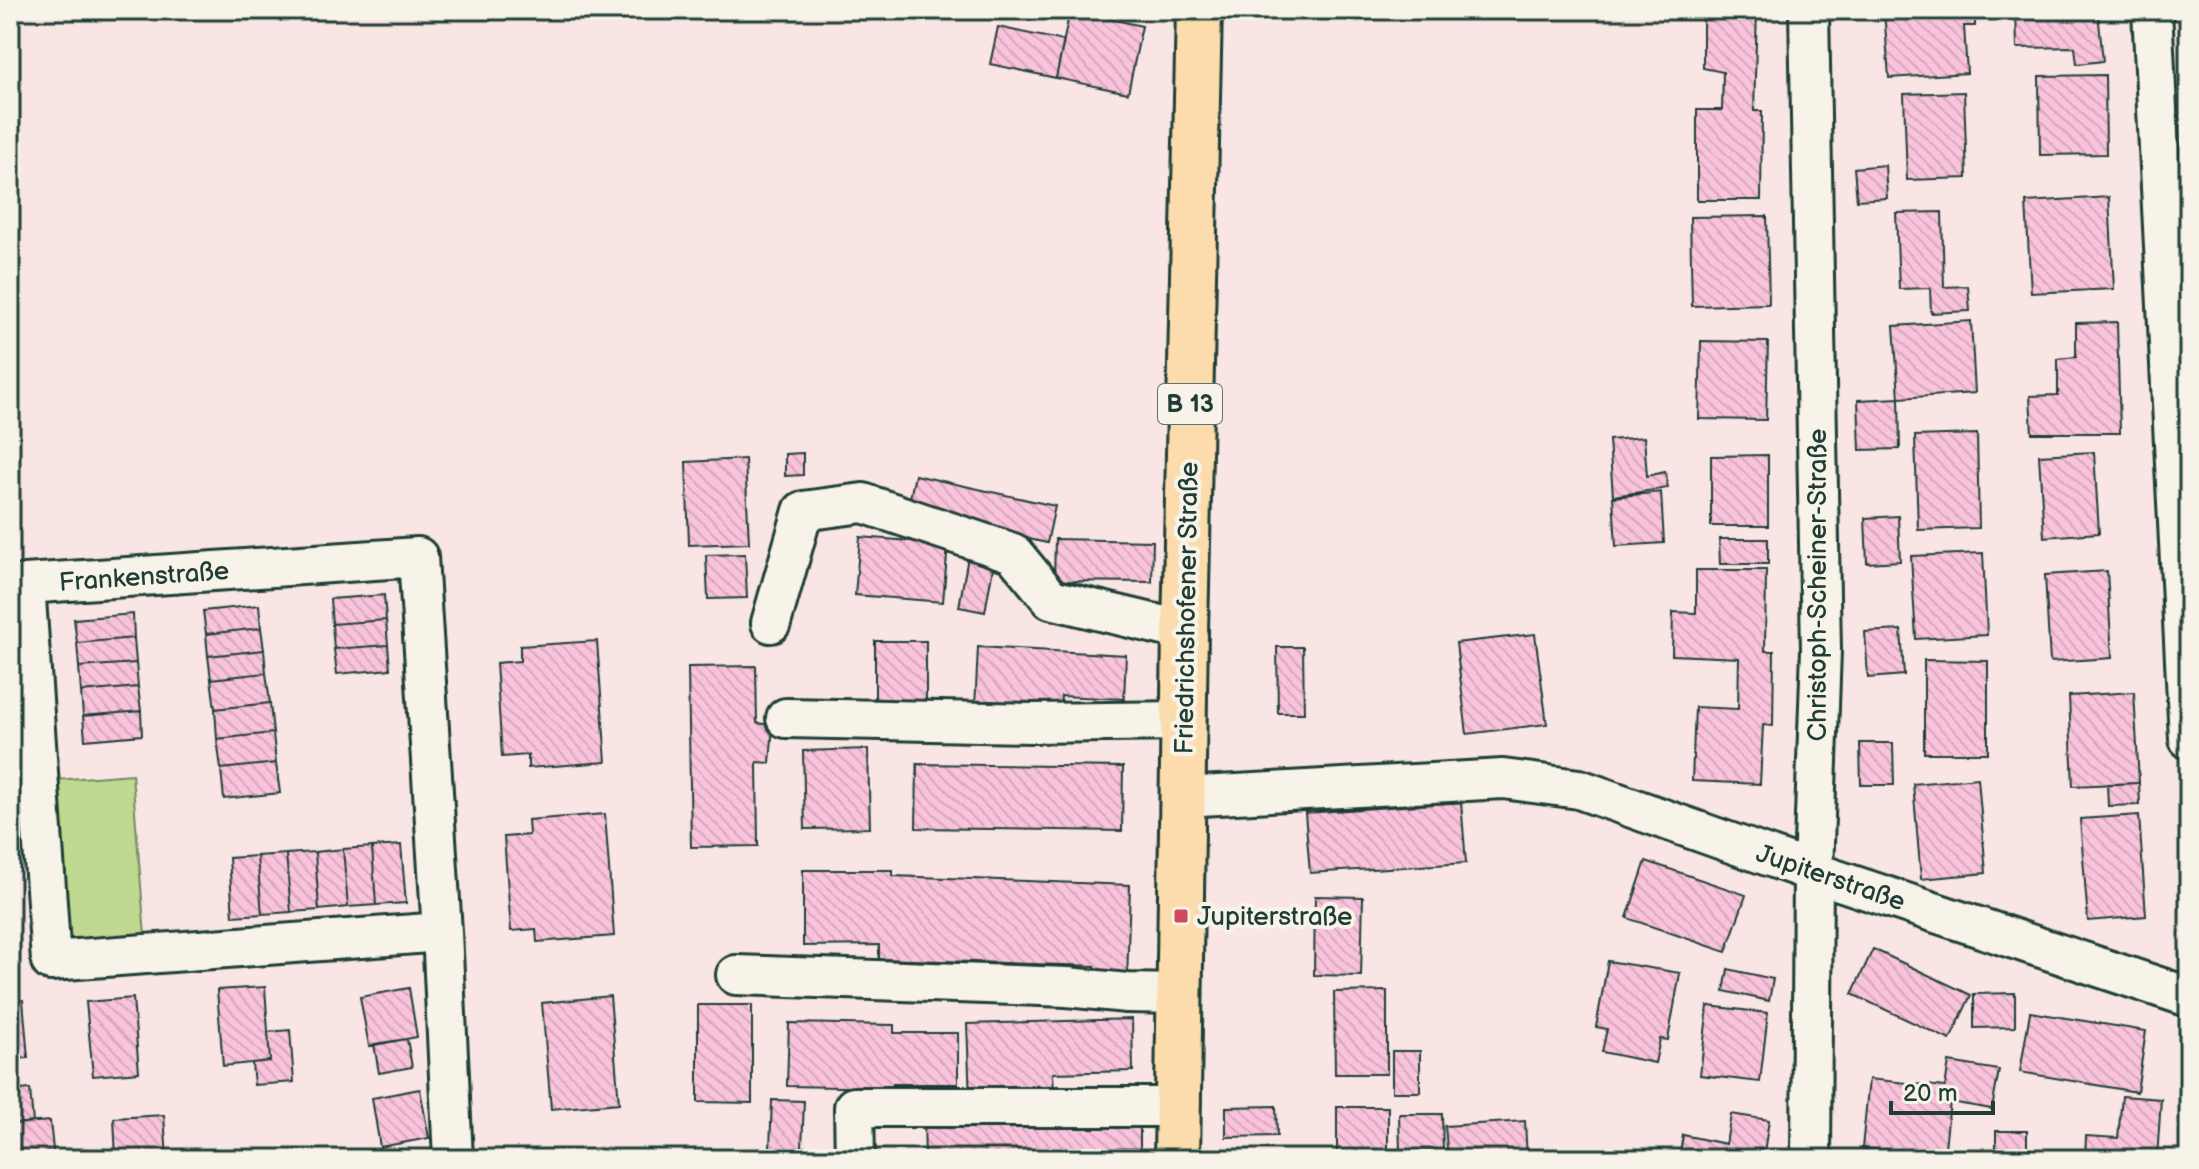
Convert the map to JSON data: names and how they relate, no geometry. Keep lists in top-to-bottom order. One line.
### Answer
{"streets":{"main road":["B 13","Friedrichshofener Straße"],"street":["Frankenstraße","Christoph-Scheiner-Straße","Jupiterstraße"]},"crossings":[["Christoph-Scheiner-Straße","Jupiterstraße"],["Friedrichshofener Straße","Jupiterstraße"]],"places":{"transit":["Jupiterstraße"]},"scale_bar":"20 m"}
